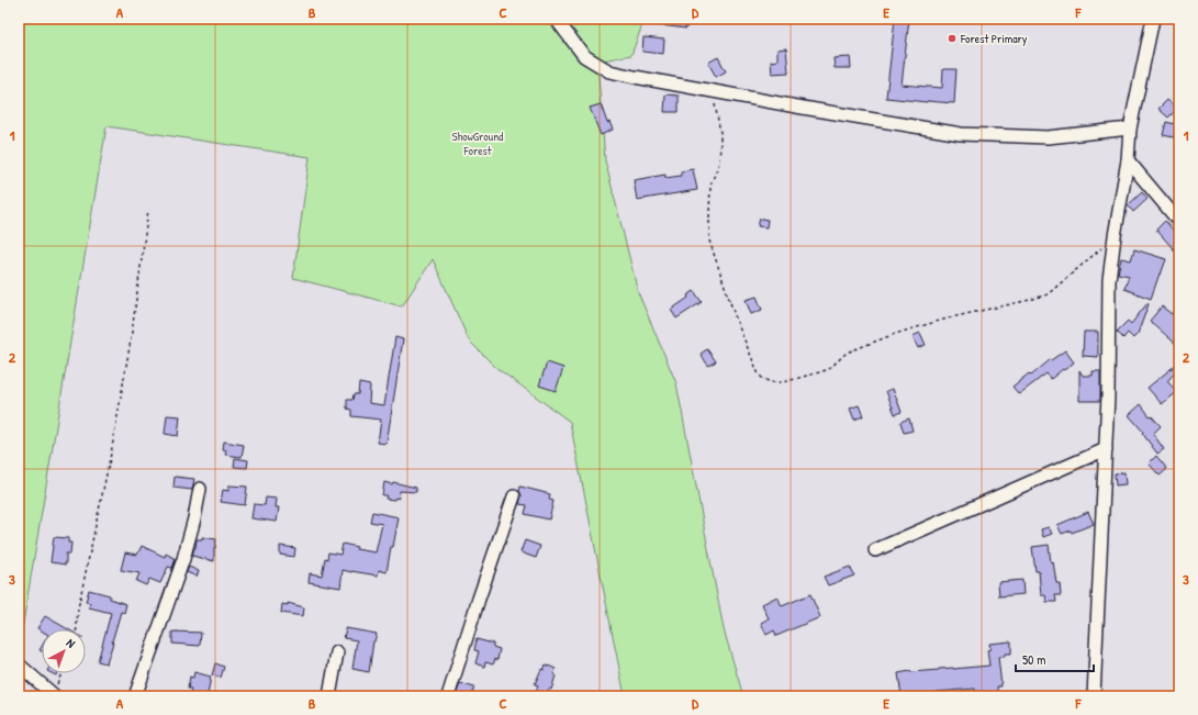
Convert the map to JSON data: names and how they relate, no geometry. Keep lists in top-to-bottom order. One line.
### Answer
{"parks":["ShowGround Forest"],"places":["Forest Primary"],"scale_bar":"50 m","north":"top right","grid":{"columns":["A","B","C","D","E","F"],"rows":["1","2","3"]}}
